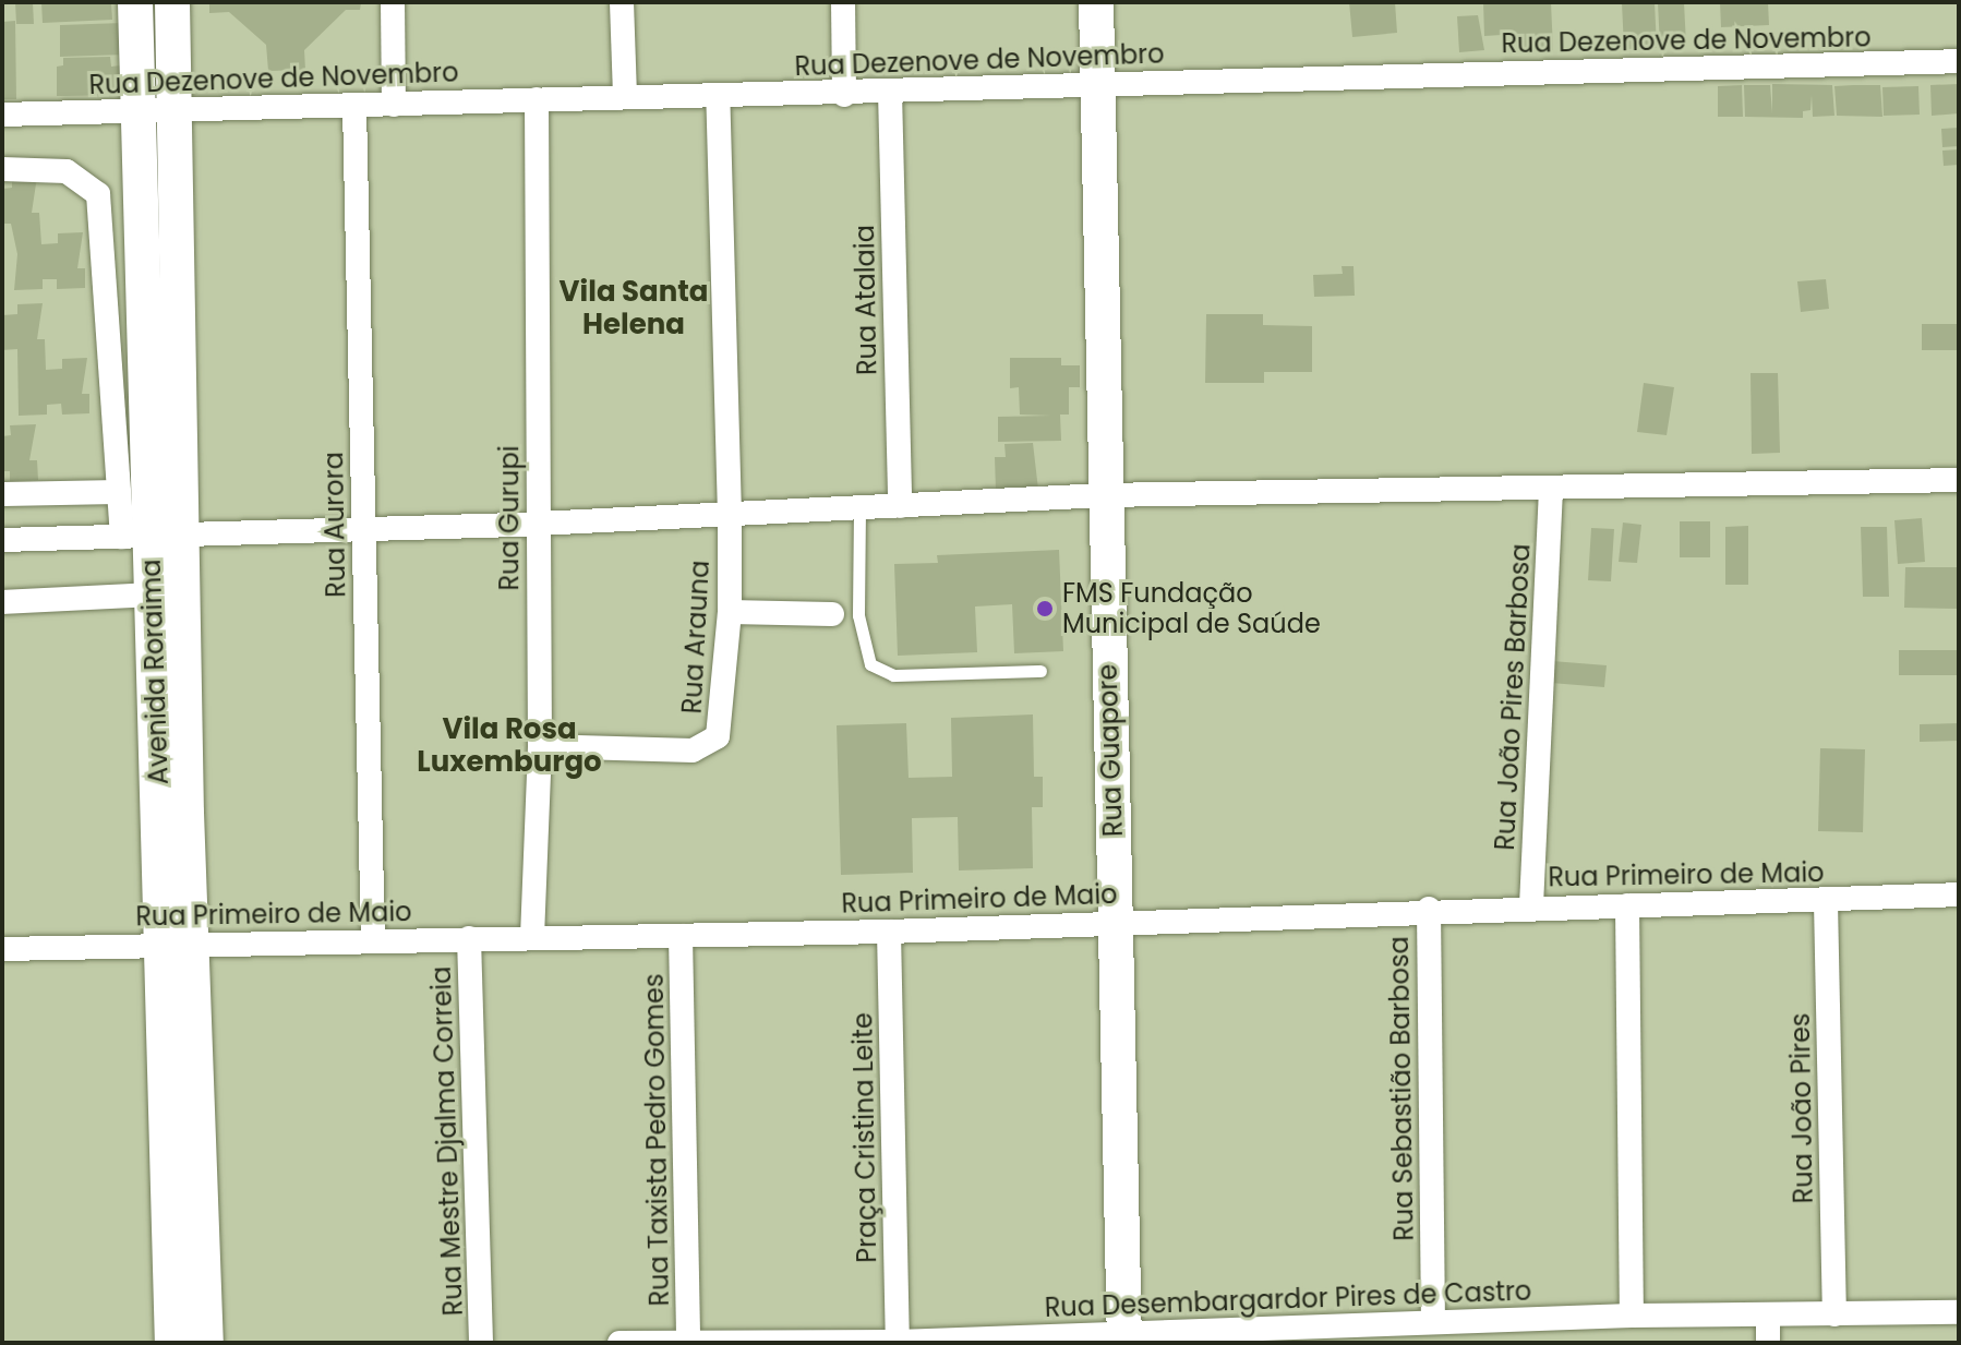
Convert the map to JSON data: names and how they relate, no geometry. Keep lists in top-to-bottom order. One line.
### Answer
{"streets":{"street":["Rua Dezenove de Novembro","Rua Atalaia","Rua Gurupi","Rua Aurora","Rua Arauna","Avenida Roraima","Rua João Pires Barbosa","Rua Guapore","Rua Primeiro de Maio","Rua Sebastião Barbosa","Rua João Pires","Praça Cristina Leite","Rua Taxista Pedro Gomes","Rua Mestre Djalma Correia","Rua Desembargardor Pires de Castro"]},"crossings":[["Rua Dezenove de Novembro","Rua Atalaia"],["Rua Dezenove de Novembro","Rua Gurupi"],["Rua Dezenove de Novembro","Rua Aurora"],["Rua Dezenove de Novembro","Rua Arauna"],["Rua Dezenove de Novembro","Avenida Roraima"],["Rua Dezenove de Novembro","Rua Guapore"],["Rua Gurupi","Rua Arauna"],["Rua Gurupi","Rua Primeiro de Maio"],["Rua Aurora","Rua Primeiro de Maio"],["Avenida Roraima","Rua Primeiro de Maio"],["Rua João Pires Barbosa","Rua Primeiro de Maio"],["Rua Guapore","Rua Primeiro de Maio"],["Rua Guapore","Rua Desembargardor Pires de Castro"],["Rua Primeiro de Maio","Rua Sebastião Barbosa"],["Rua Primeiro de Maio","Rua João Pires"],["Rua Primeiro de Maio","Praça Cristina Leite"],["Rua Primeiro de Maio","Rua Taxista Pedro Gomes"],["Rua Primeiro de Maio","Rua Mestre Djalma Correia"],["Rua Sebastião Barbosa","Rua Desembargardor Pires de Castro"],["Rua João Pires","Rua Desembargardor Pires de Castro"],["Praça Cristina Leite","Rua Desembargardor Pires de Castro"],["Rua Taxista Pedro Gomes","Rua Desembargardor Pires de Castro"]],"districts":["Vila Santa Helena","Vila Rosa Luxemburgo"],"places":["FMS Fundação Municipal de Saúde"]}
